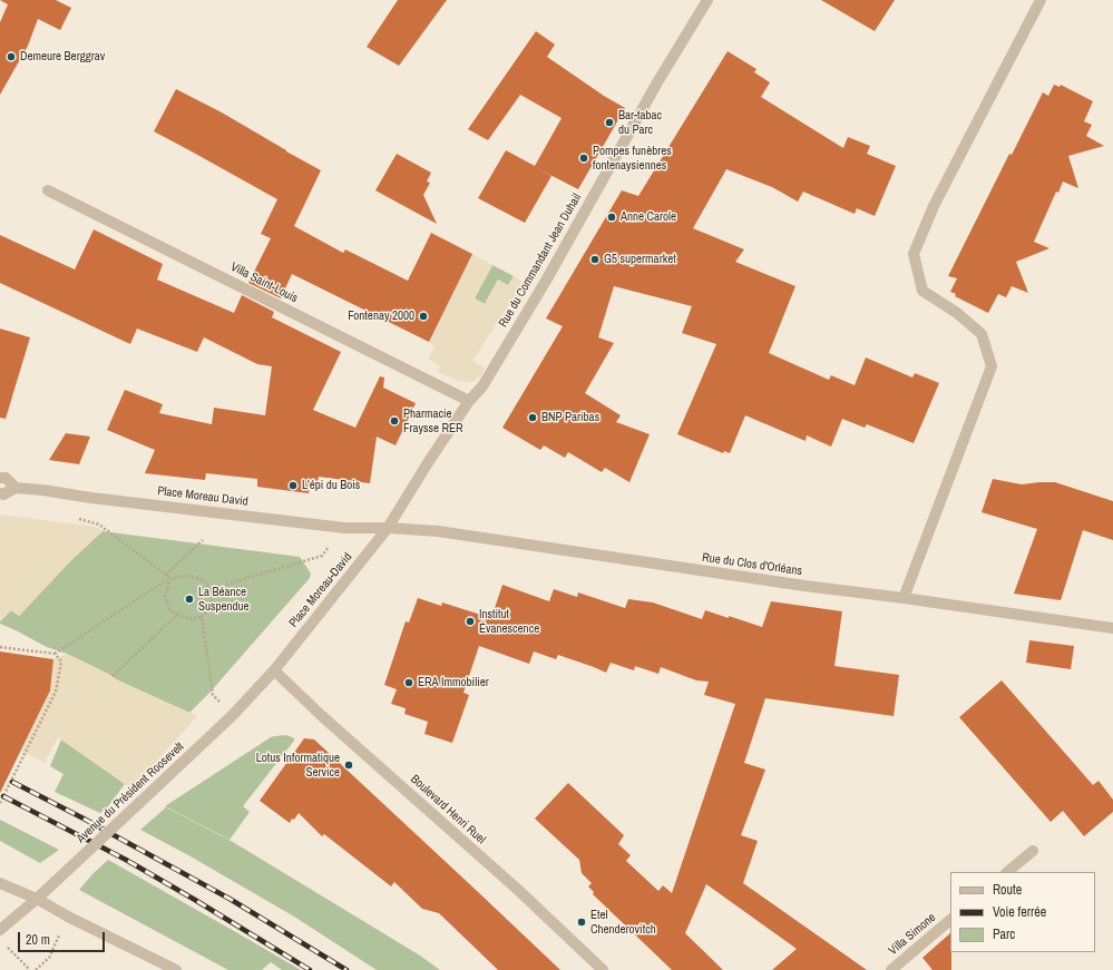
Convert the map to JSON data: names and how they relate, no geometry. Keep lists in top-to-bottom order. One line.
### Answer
{"streets":{"street":["Rue du Commandant Jean Duhail","Villa Saint-Louis","Place Moreau David","Rue du Clos d'Orléans","Place Moreau-David","Avenue du Président Roosevelt","Boulevard Henri Ruel","Villa Simone"]},"crossings":[["Rue du Commandant Jean Duhail","Villa Saint-Louis"],["Rue du Commandant Jean Duhail","Place Moreau David"],["Rue du Commandant Jean Duhail","Rue du Clos d'Orléans"],["Rue du Commandant Jean Duhail","Place Moreau-David"],["Place Moreau David","Rue du Clos d'Orléans"],["Place Moreau David","Place Moreau-David"],["Rue du Clos d'Orléans","Place Moreau-David"],["Place Moreau-David","Avenue du Président Roosevelt"],["Place Moreau-David","Boulevard Henri Ruel"],["Avenue du Président Roosevelt","Boulevard Henri Ruel"]],"places":["Demeure Berggrav","Bar-tabac du Parc","Pompes funèbres fontenaysiennes","Anne Carole","G5 supermarket","Fontenay 2000","BNP Paribas","Pharmacie Fraysse RER","L'épi du Bois","La Béance Suspendue","Institut Évanescence","ERA Immobilier","Lotus Informatique Service","Etel Chenderovitch"],"legend":["Route","Voie ferrée","Parc"],"scale_bar":"20 m"}
